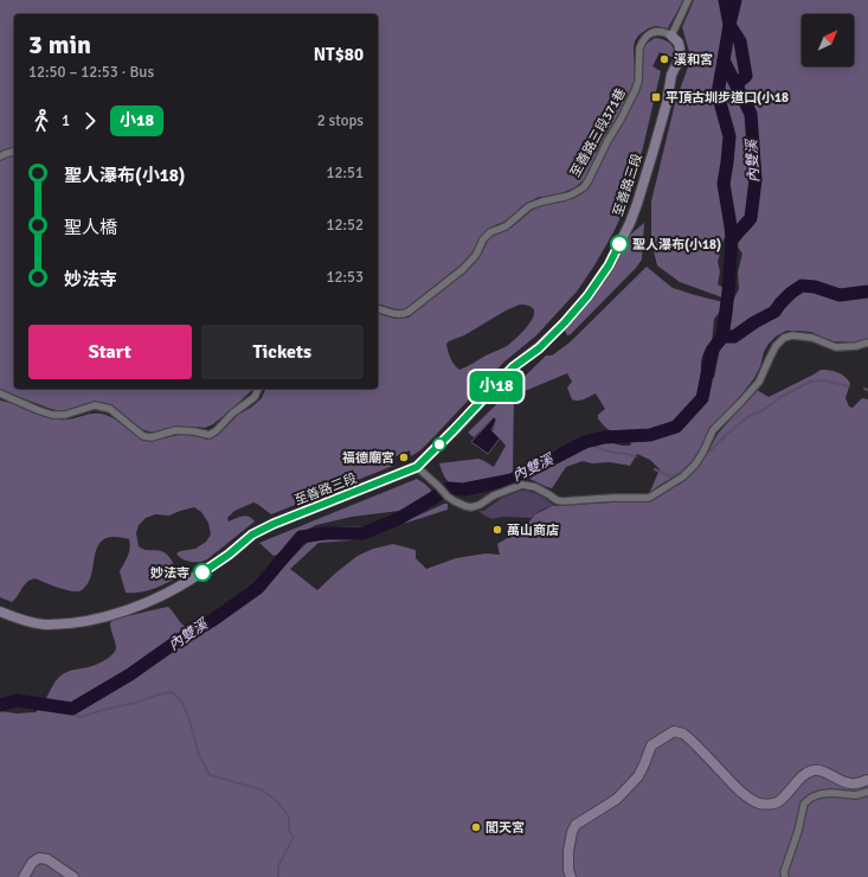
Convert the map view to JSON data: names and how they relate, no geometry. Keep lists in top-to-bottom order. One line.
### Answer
{"streets":{"street":["至善路三段371巷","至善路三段"]},"crossings":[["至善路三段371巷","至善路三段"]],"water":["內雙溪"],"places":{"other":["溪和宮","聖人瀑布(小18)","福德廟宮","萬山商店","妙法寺","閭天宮"],"transit":["平頂古圳步道口(小18"]},"lines":["bus line 小18"],"north":"top right","page":{"on_map":"小18","heading":["3 min","12:50 – 12:53 · Bus","NT$80"],"legs":["1","小18","2 stops"],"list":[{"name":"聖人瀑布(小18)","value":"12:51"},{"name":"聖人橋","value":"12:52"},{"name":"妙法寺","value":"12:53"}],"buttons":["Start","Tickets"]}}
